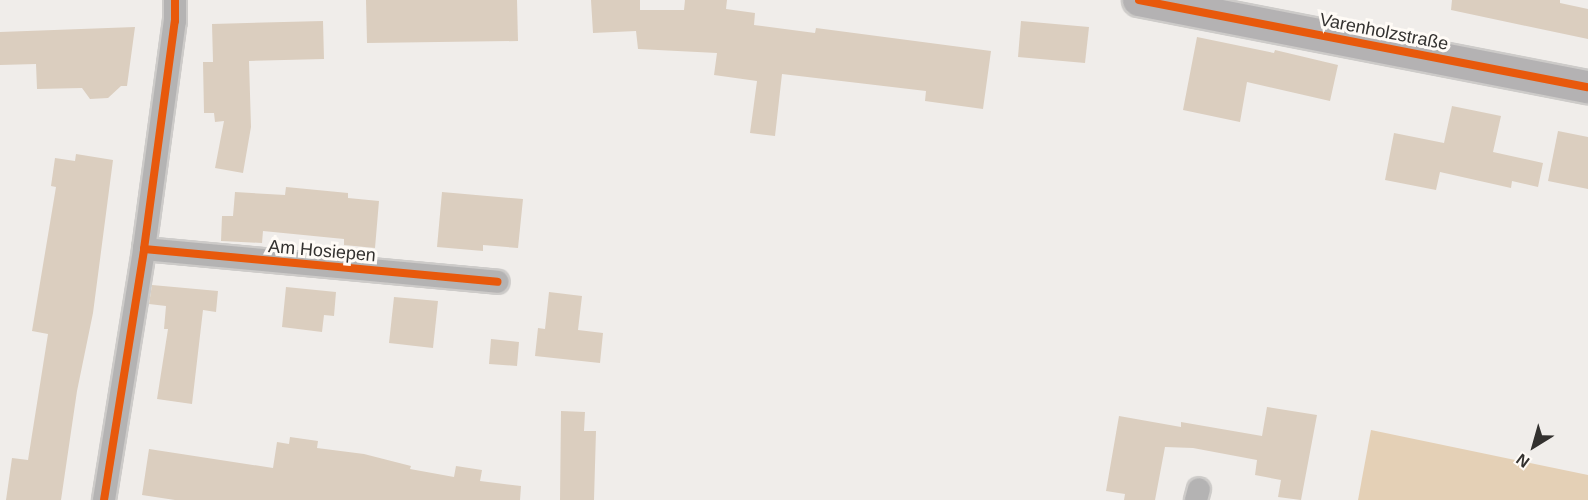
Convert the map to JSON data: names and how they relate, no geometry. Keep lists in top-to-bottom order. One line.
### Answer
{"streets":{"street":["Varenholzstraße","Am Hosiepen"]},"north":"bottom left"}
